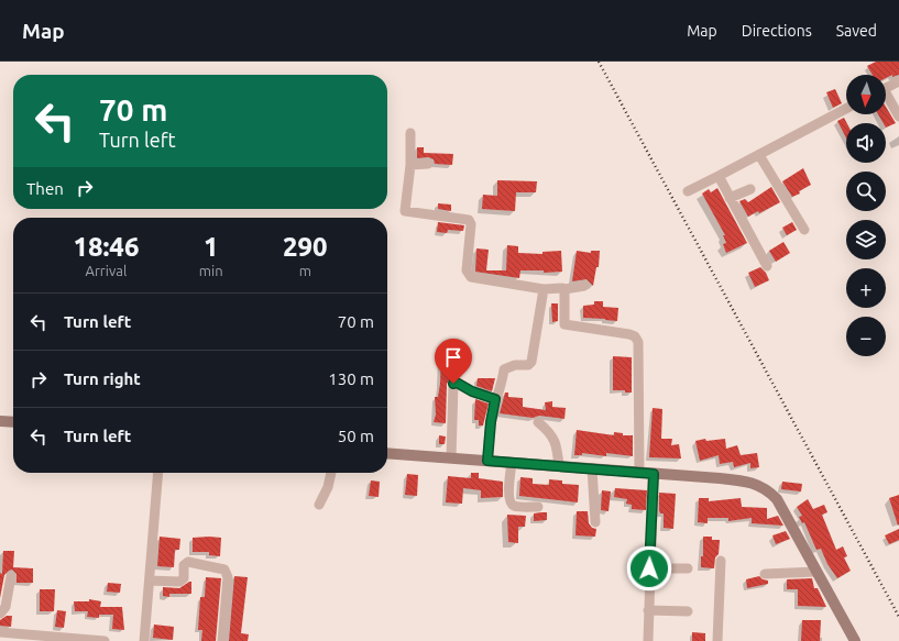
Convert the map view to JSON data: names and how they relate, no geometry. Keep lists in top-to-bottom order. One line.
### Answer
{"north":"bottom","page":{"header":"Map","nav":["Map","Directions","Saved"],"map_buttons":["+","−"],"turn":["70 m","Turn left"],"then":"Then","eta":["18:46","Arrival","1","min","290","m"],"list":[{"name":"Turn left","value":"70 m"},{"name":"Turn right","value":"130 m"},{"name":"Turn left","value":"50 m"}]}}
